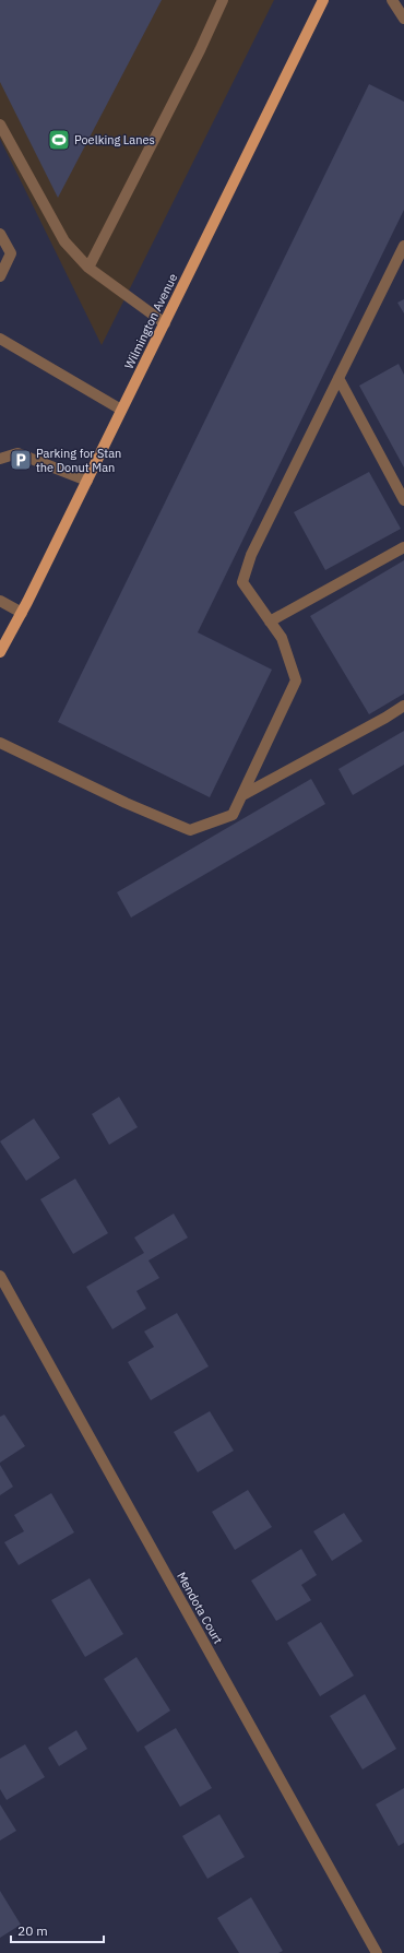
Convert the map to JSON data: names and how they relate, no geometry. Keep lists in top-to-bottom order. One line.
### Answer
{"streets":{"main road":["Wilmington Avenue"],"street":["Mendota Court"]},"places":{"sports":["Poelking Lanes"],"parking":["Parking for Stan the Donut Man"]},"scale_bar":"20 m"}
